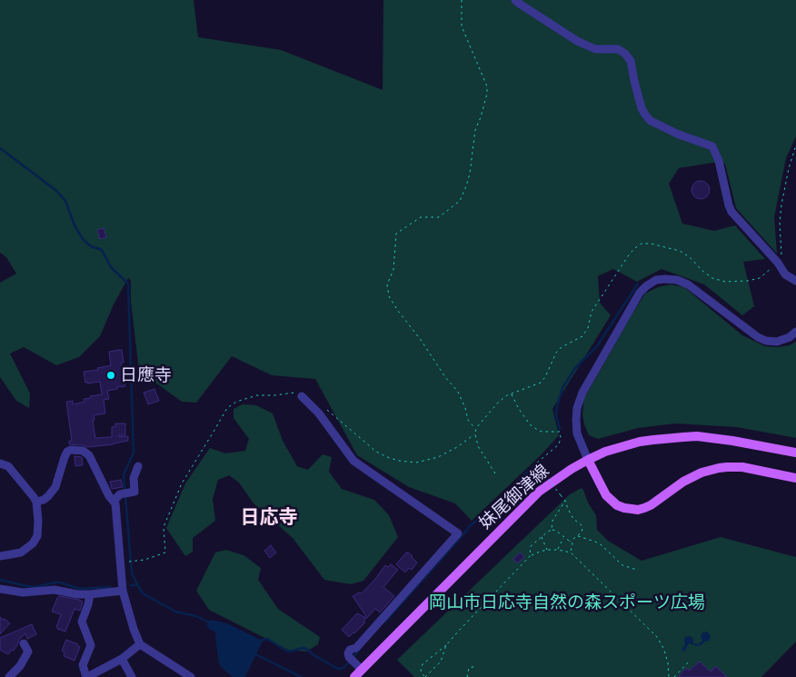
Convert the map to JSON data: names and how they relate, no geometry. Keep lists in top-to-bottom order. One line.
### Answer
{"streets":{"main road":["妹尾御津線"]},"districts":["日応寺"],"parks":["岡山市日応寺自然の森スポーツ広場"],"places":["日應寺"]}
